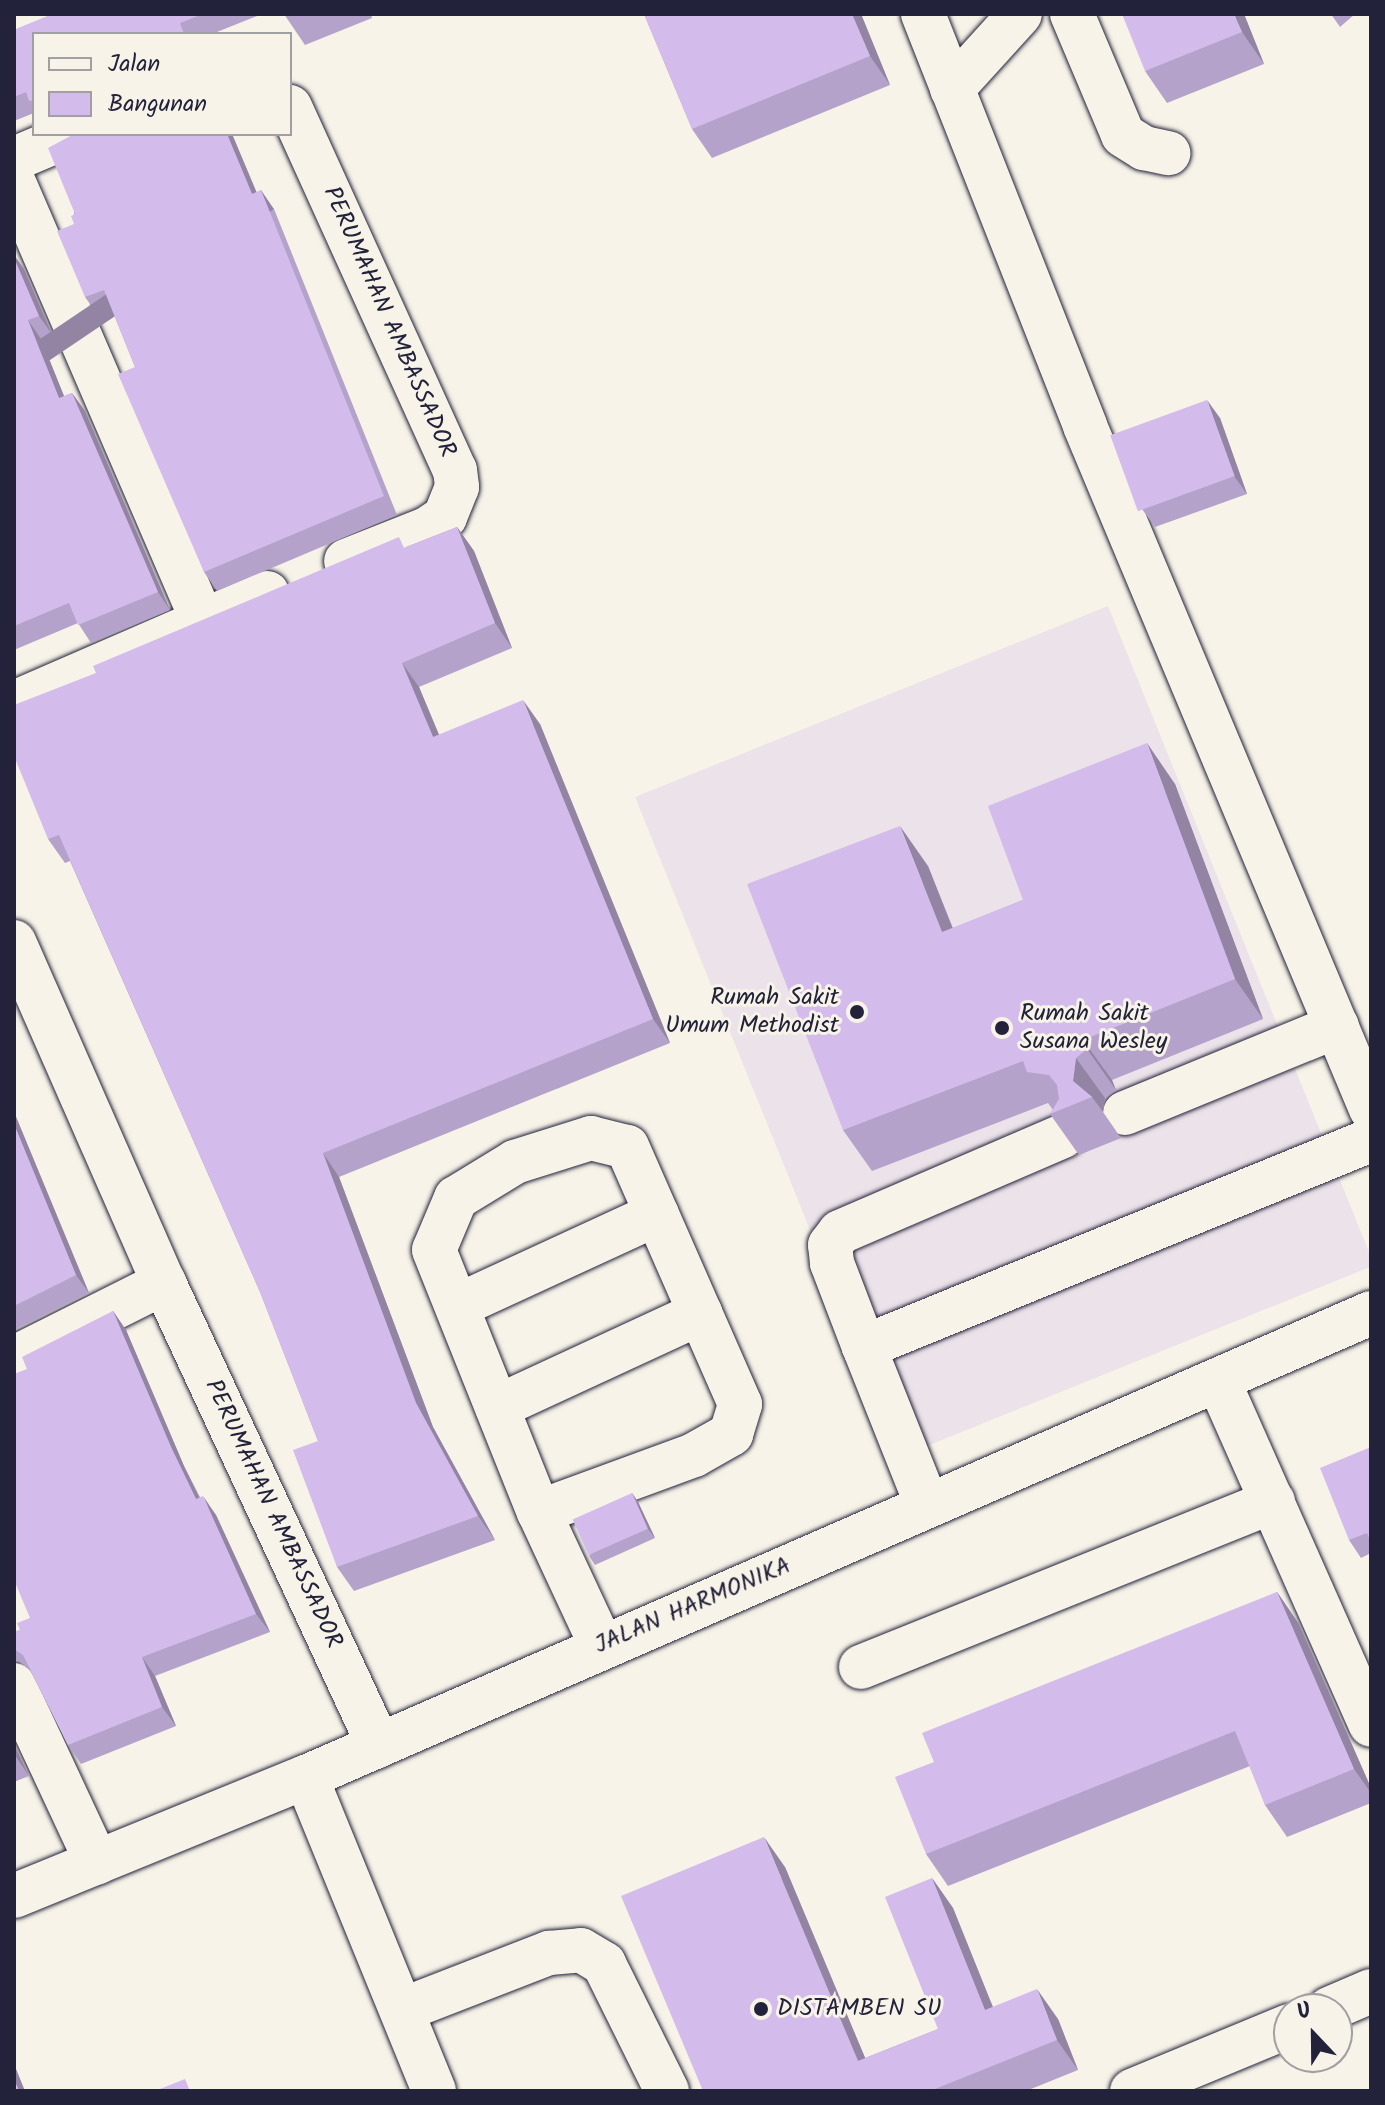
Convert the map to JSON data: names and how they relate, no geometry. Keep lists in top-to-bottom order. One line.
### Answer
{"streets":{"street":["PERUMAHAN AMBASSADOR","JALAN HARMONIKA"]},"crossings":[["PERUMAHAN AMBASSADOR","JALAN HARMONIKA"]],"places":["Rumah Sakit Umum Methodist","Rumah Sakit Susana Wesley","DISTAMBEN SU"],"legend":["Jalan","Bangunan"],"north":"top"}
